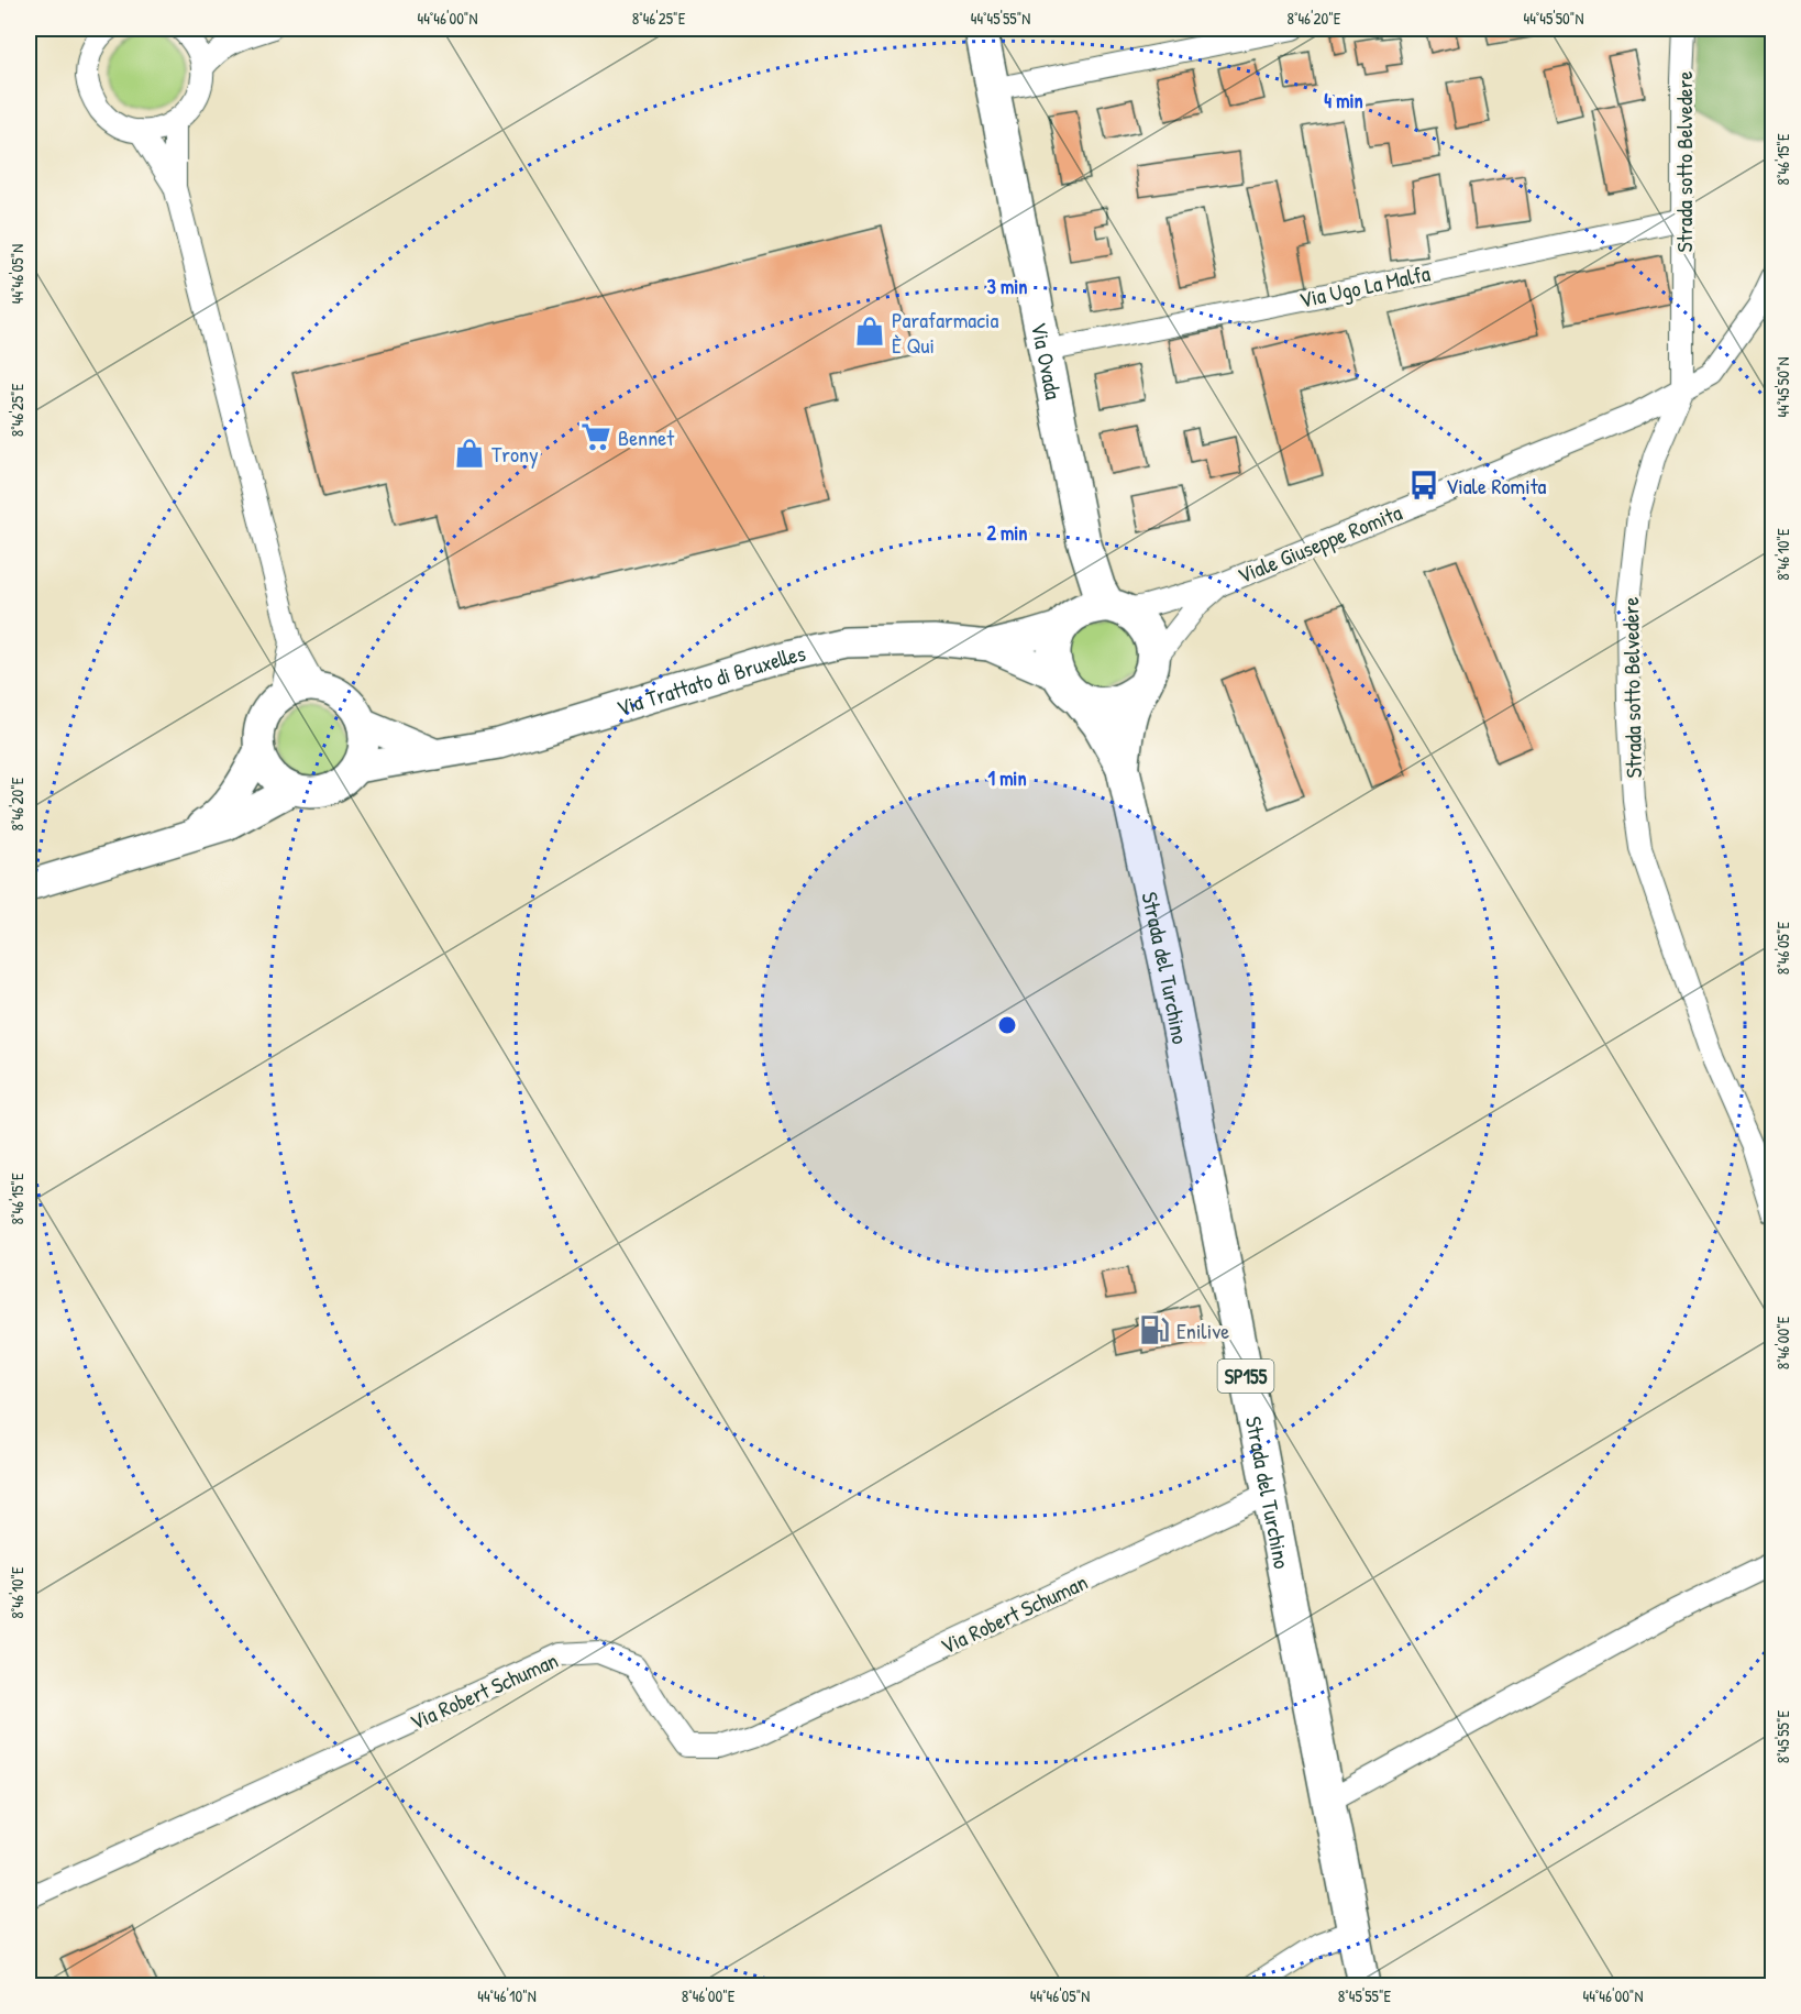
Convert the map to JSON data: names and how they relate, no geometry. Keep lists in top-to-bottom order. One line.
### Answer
{"streets":{"main road":["Via Ovada","Via Trattato di Bruxelles","Strada del Turchino","SP155"],"street":["Strada sotto Belvedere","Via Ugo La Malfa","Viale Giuseppe Romita","Via Robert Schuman"]},"crossings":[["Strada sotto Belvedere","Via Ugo La Malfa"],["Strada sotto Belvedere","Viale Giuseppe Romita"],["Via Ugo La Malfa","Via Ovada"],["Via Ovada","Viale Giuseppe Romita"],["Via Ovada","Via Trattato di Bruxelles"],["Via Ovada","Strada del Turchino"],["Viale Giuseppe Romita","Via Trattato di Bruxelles"],["Viale Giuseppe Romita","Strada del Turchino"],["Via Trattato di Bruxelles","Strada del Turchino"],["Strada del Turchino","Via Robert Schuman"]],"places":{"shop":["Parafarmacia È Qui","Trony"],"supermarket":["Bennet"],"bus stop":["Viale Romita"],"fuel station":["Enilive"]},"coordinates":["44°46'00\"N","8°46'25\"E","44°45'55\"N","8°46'20\"E","44°45'50\"N","8°46'15\"E","44°46'05\"N","8°46'10\"E","8°46'05\"E","8°46'00\"E","8°45'55\"E","44°46'10\"N"],"rings":["4 min","3 min","2 min","1 min"]}
